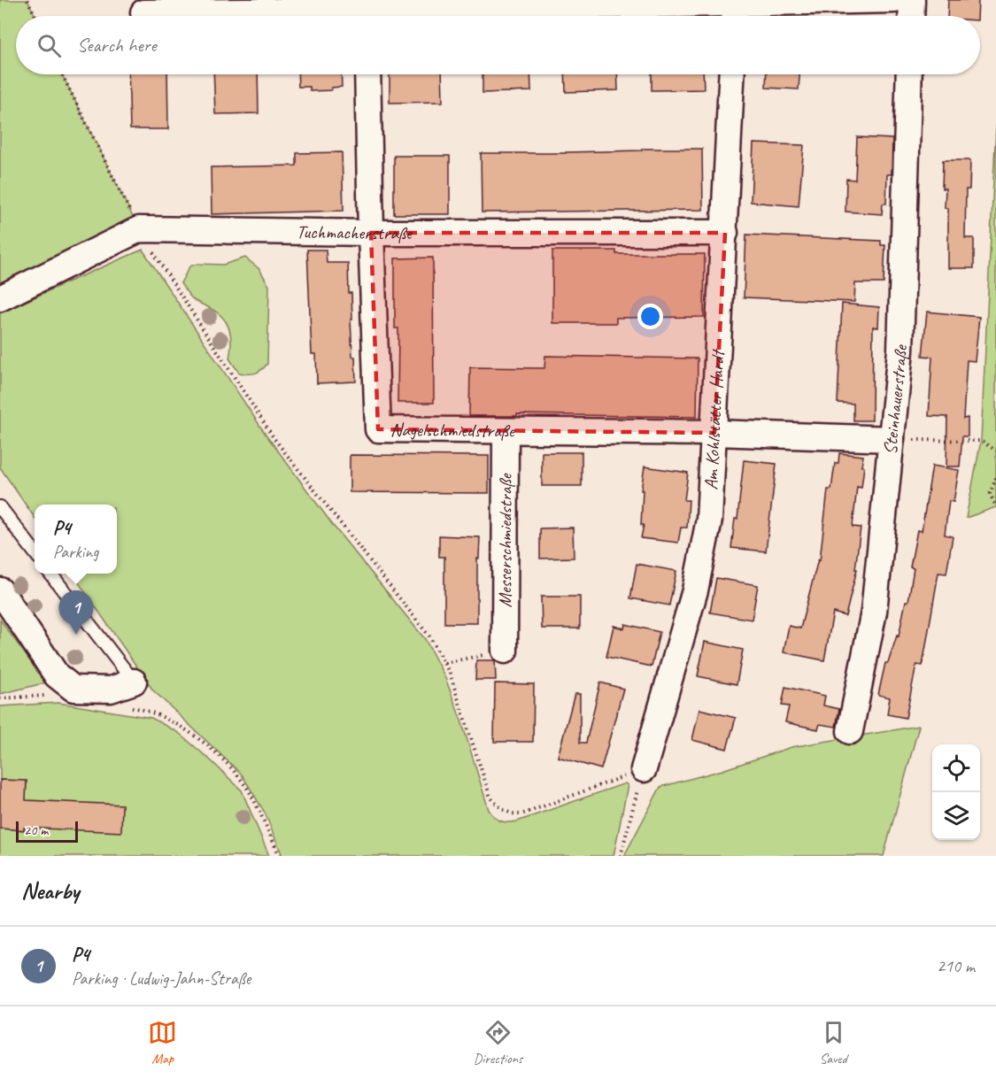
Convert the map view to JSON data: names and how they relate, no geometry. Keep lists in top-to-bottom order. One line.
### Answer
{"streets":{"street":["Tuchmacherstraße","Steinhauerstraße","Am Kohlstätter Hardt","Nagelschmiedstraße","Messerschmiedstraße"]},"crossings":[["Tuchmacherstraße","Am Kohlstätter Hardt"],["Tuchmacherstraße","Nagelschmiedstraße"],["Steinhauerstraße","Nagelschmiedstraße"],["Am Kohlstätter Hardt","Nagelschmiedstraße"],["Nagelschmiedstraße","Messerschmiedstraße"]],"scale_bar":"20 m","page":{"search":"Search here","popup":["P4","Parking"],"pins":"1","scale":"20 m","heading":"Nearby","list":[{"mark":"1","name":"P4","note":"Parking · Ludwig-Jahn-Straße","value":"210 m"}],"nav":["Map","Directions","Saved"]}}
